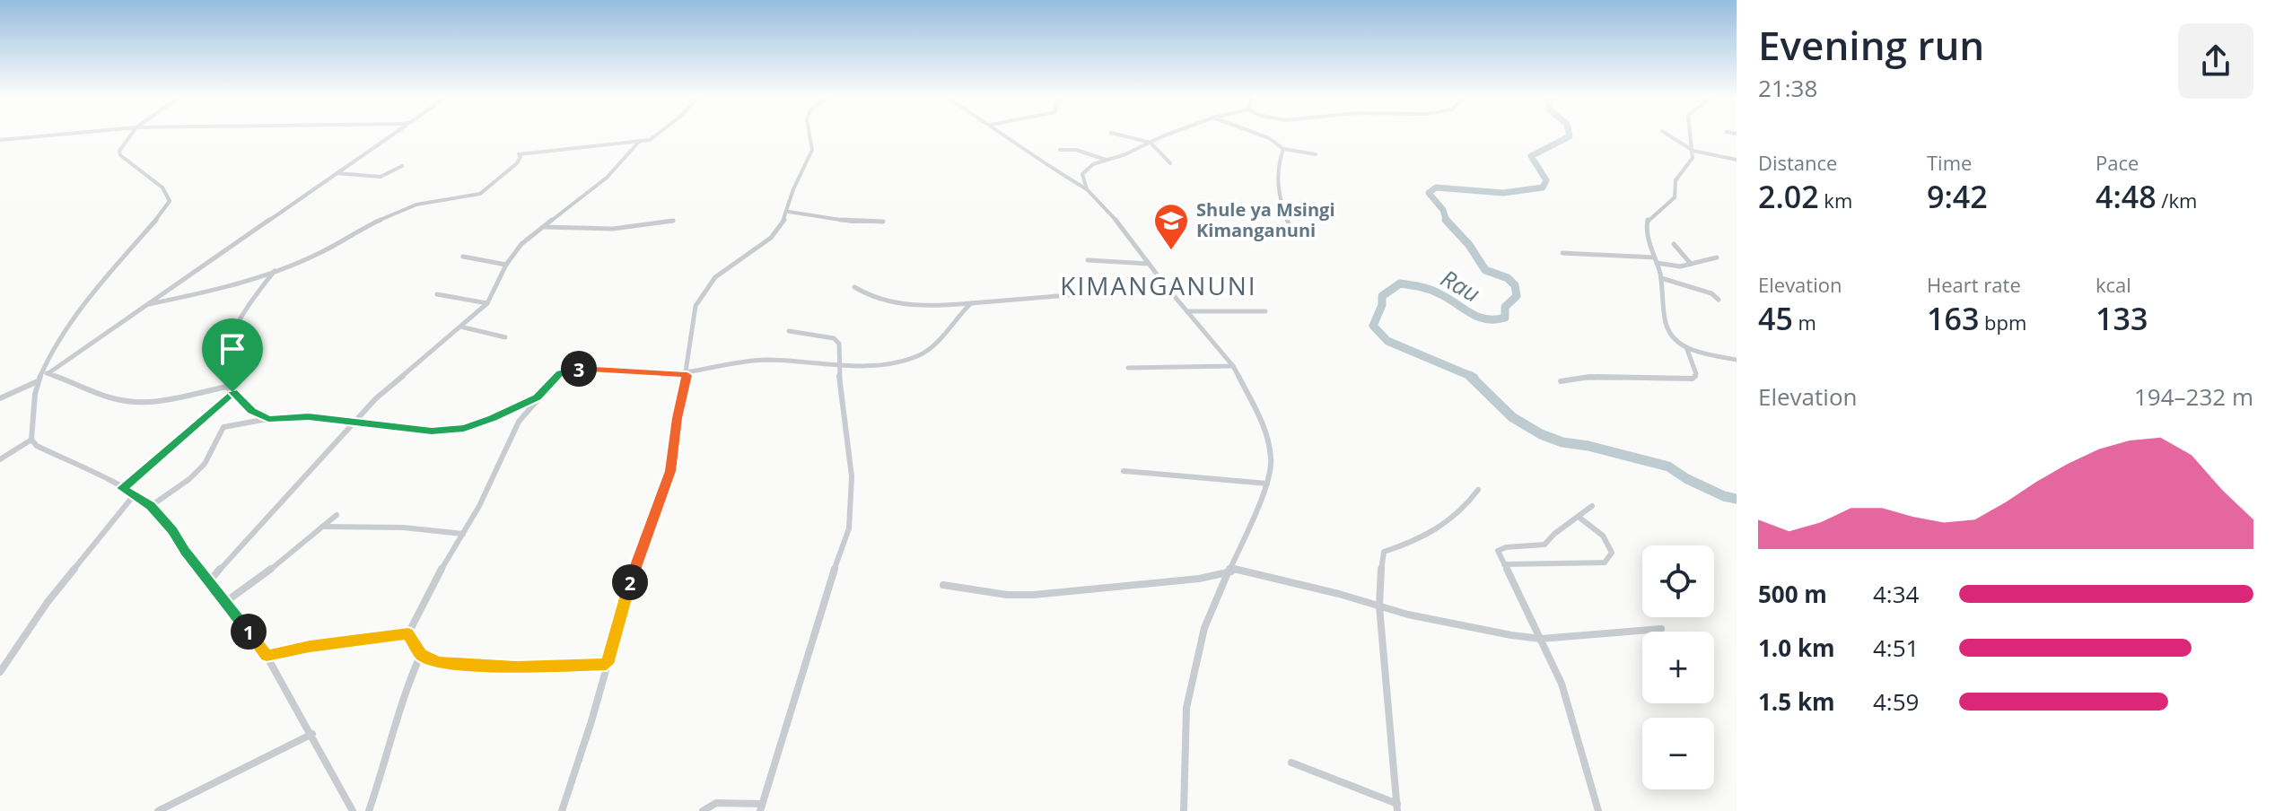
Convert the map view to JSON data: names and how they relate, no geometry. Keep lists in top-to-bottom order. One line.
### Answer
{"districts":["KIMANGANUNI"],"water":["Rau"],"places":{"school or university":["Shule ya Msingi Kimanganuni"]},"page":{"heading":["Evening run","21:38"],"stats":[["Distance","2.02 km"],["Time","9:42"],["Pace","4:48 /km"],["Elevation","45 m"],["Heart rate","163 bpm"],["kcal","133"]],"pins":["3","2","1"],"chart":["Elevation","194–232 m"],"map_buttons":["+","−"],"list":[{"name":"500 m","note":"4:34"},{"name":"1.0 km","note":"4:51"},{"name":"1.5 km","note":"4:59"}]}}
